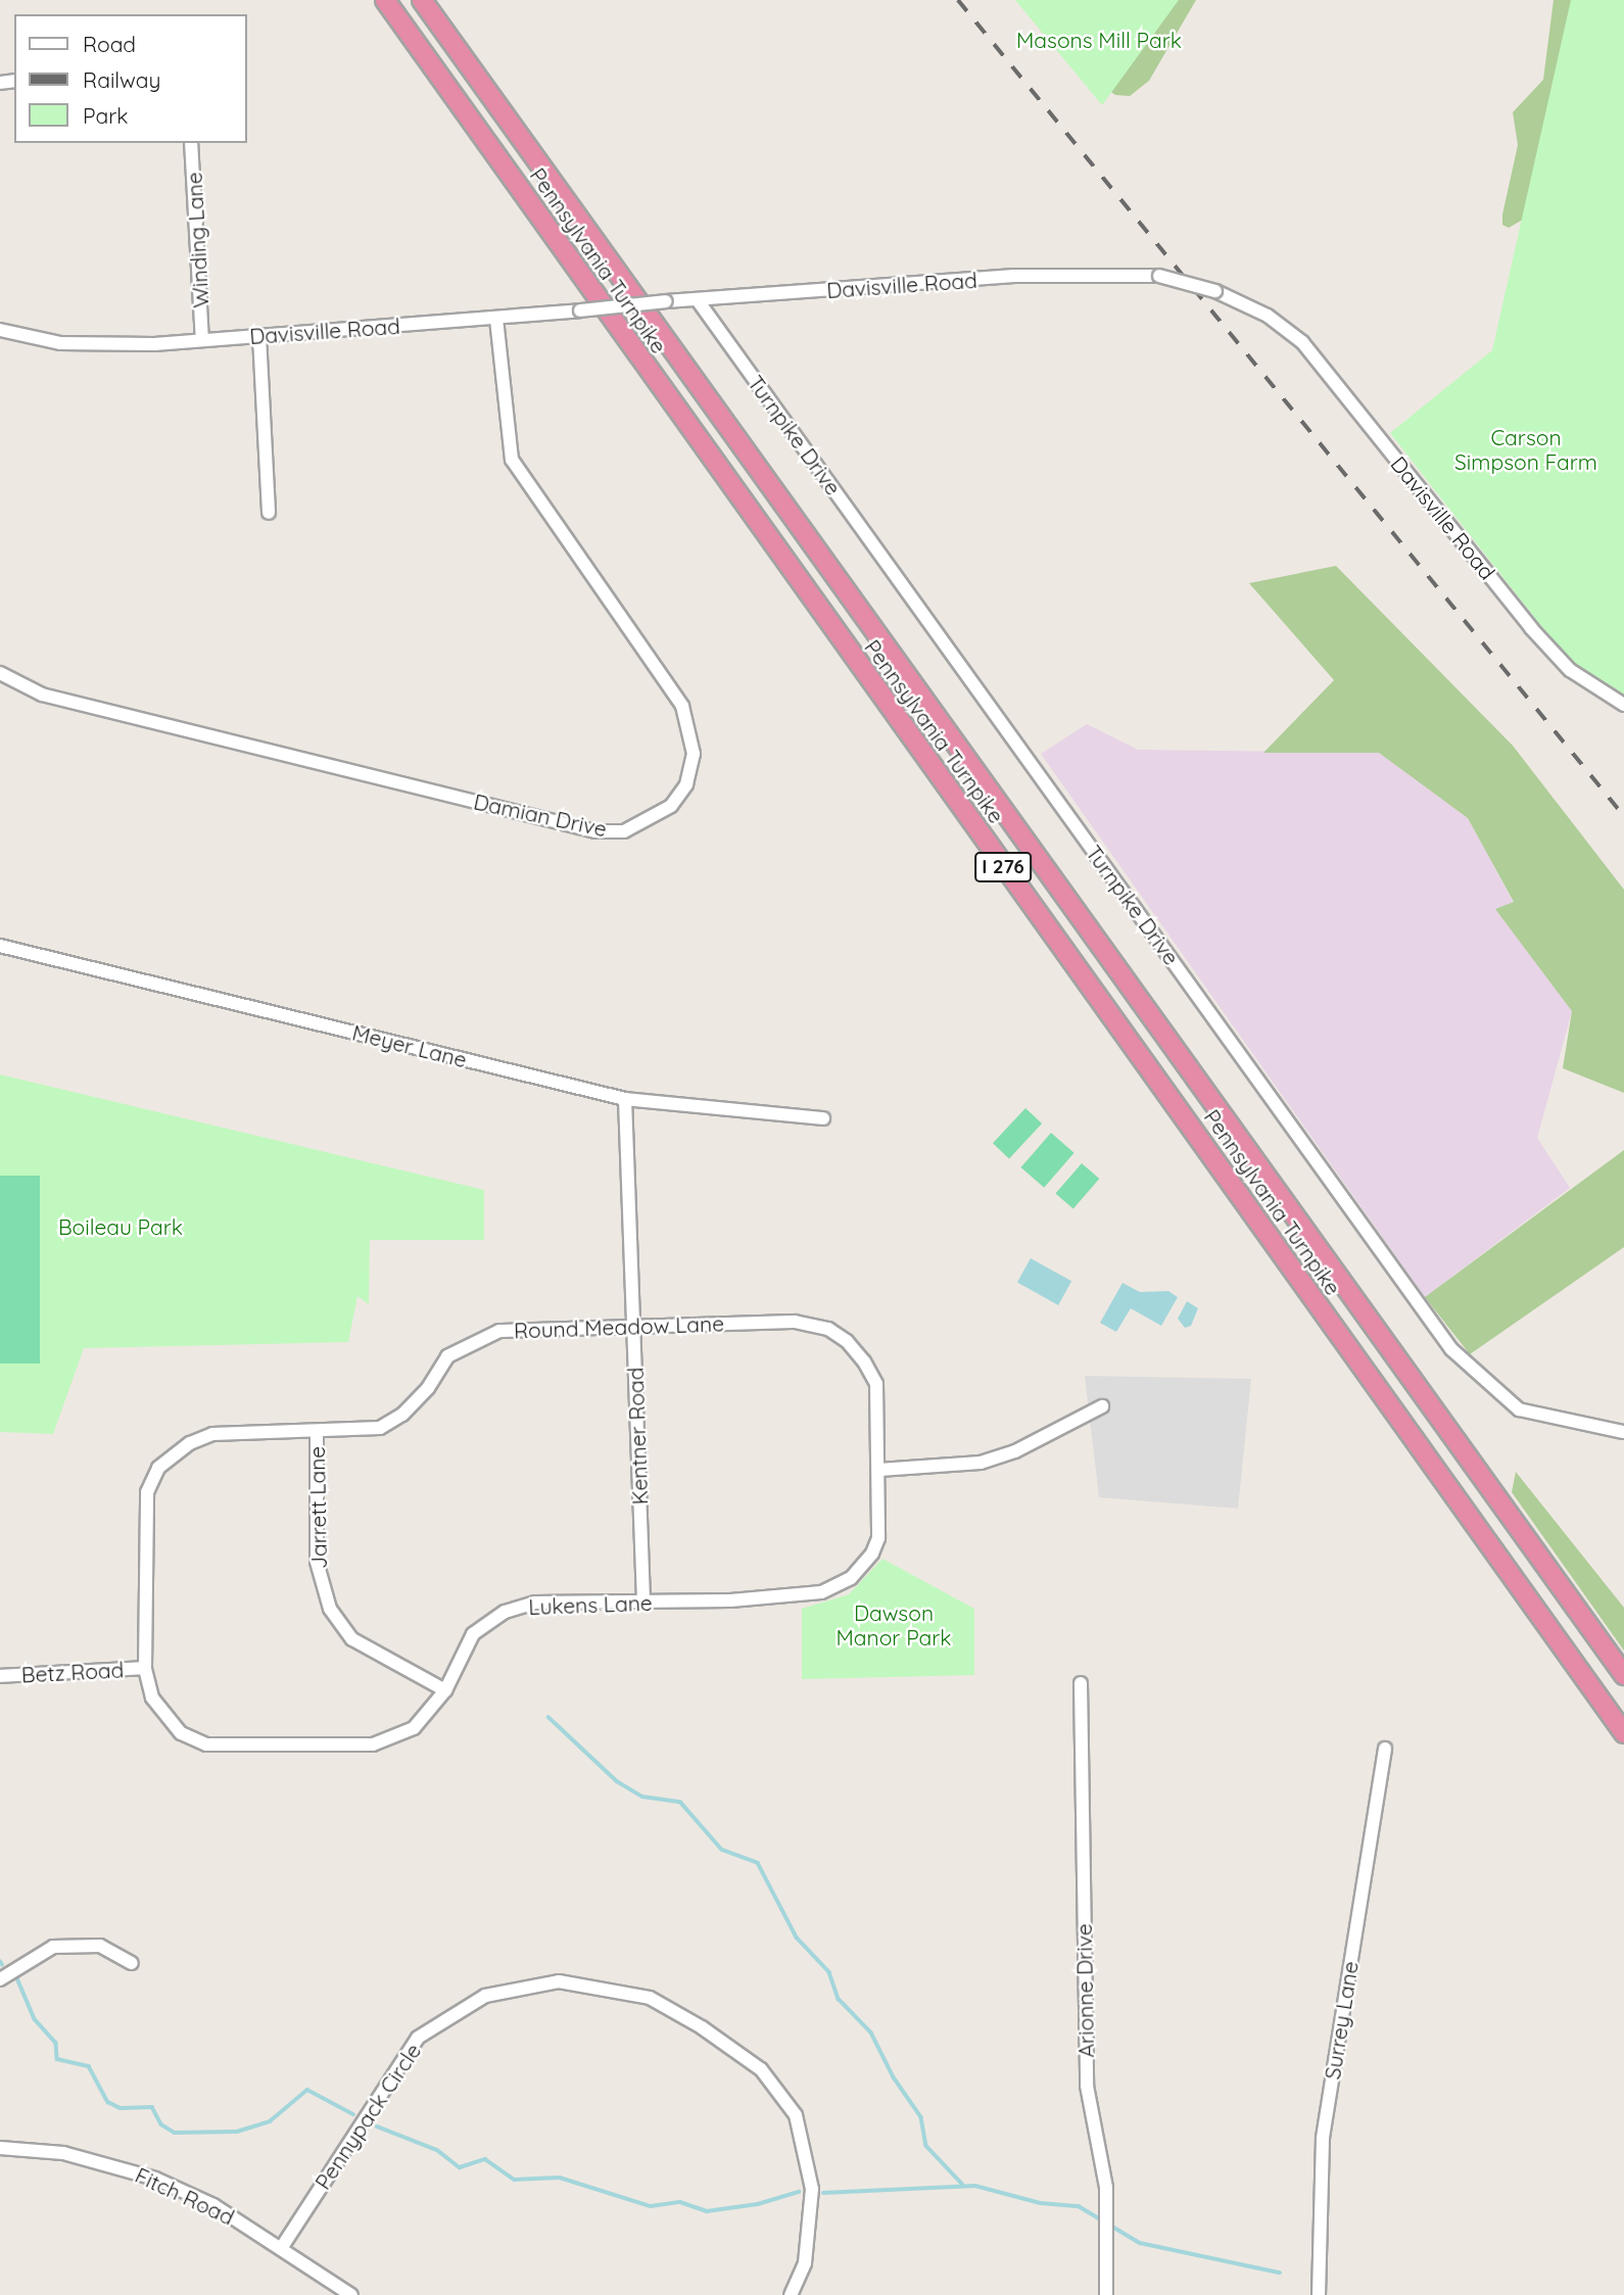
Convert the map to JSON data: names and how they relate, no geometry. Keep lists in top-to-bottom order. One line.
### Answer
{"streets":{"highway":["Pennsylvania Turnpike","I 276"],"street":["Winding Lane","Davisville Road","Turnpike Drive","Damian Drive","Meyer Lane","Round Meadow Lane","Kentner Road","Jarrett Lane","Lukens Lane","Betz Road","Arionne Drive","Surrey Lane","Pennypack Circle","Fitch Road"]},"crossings":[["Winding Lane","Davisville Road"],["Davisville Road","Turnpike Drive"],["Davisville Road","Damian Drive"],["Meyer Lane","Kentner Road"],["Round Meadow Lane","Kentner Road"],["Round Meadow Lane","Jarrett Lane"],["Round Meadow Lane","Lukens Lane"],["Round Meadow Lane","Betz Road"],["Kentner Road","Lukens Lane"],["Jarrett Lane","Lukens Lane"],["Lukens Lane","Betz Road"],["Pennypack Circle","Fitch Road"]],"parks":["Masons Mill Park","Carson Simpson Farm","Boileau Park","Dawson Manor Park"],"legend":["Road","Railway","Park"]}
